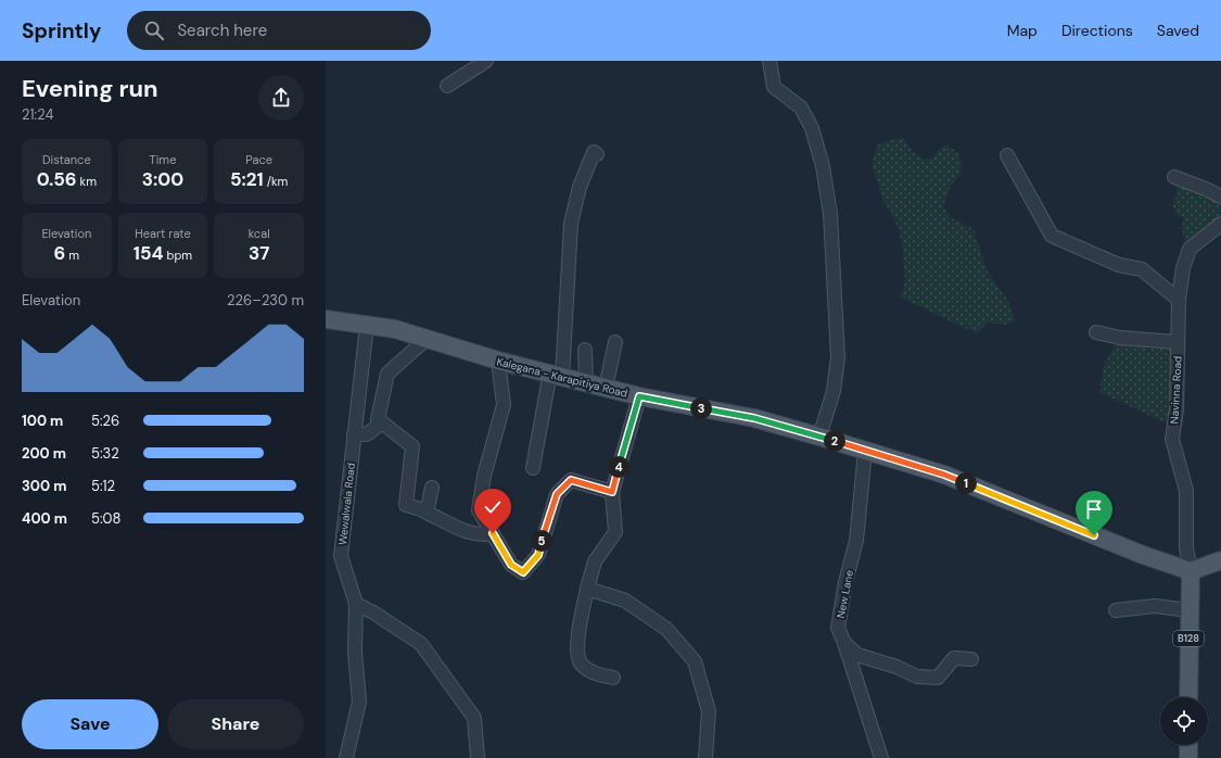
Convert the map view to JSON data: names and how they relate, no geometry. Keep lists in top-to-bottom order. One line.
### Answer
{"streets":{"main road":["Kalegana - Karapitiya Road","B128"],"street":["Navinna Road","Wewalwala Road","New Lane"]},"crossings":[["Kalegana - Karapitiya Road","Navinna Road"],["Kalegana - Karapitiya Road","Wewalwala Road"],["Kalegana - Karapitiya Road","New Lane"],["Kalegana - Karapitiya Road","B128"],["Navinna Road","B128"]],"page":{"header":"Sprintly","search":"Search here","nav":["Map","Directions","Saved"],"heading":["Evening run","21:24"],"stats":[["Distance","0.56 km"],["Time","3:00"],["Pace","5:21 /km"],["Elevation","6 m"],["Heart rate","154 bpm"],["kcal","37"]],"chart":["Elevation","226–230 m"],"pins":["3","2","4","1","5"],"list":[{"name":"100 m","note":"5:26"},{"name":"200 m","note":"5:32"},{"name":"300 m","note":"5:12"},{"name":"400 m","note":"5:08"}],"buttons":["Save","Share"]}}
